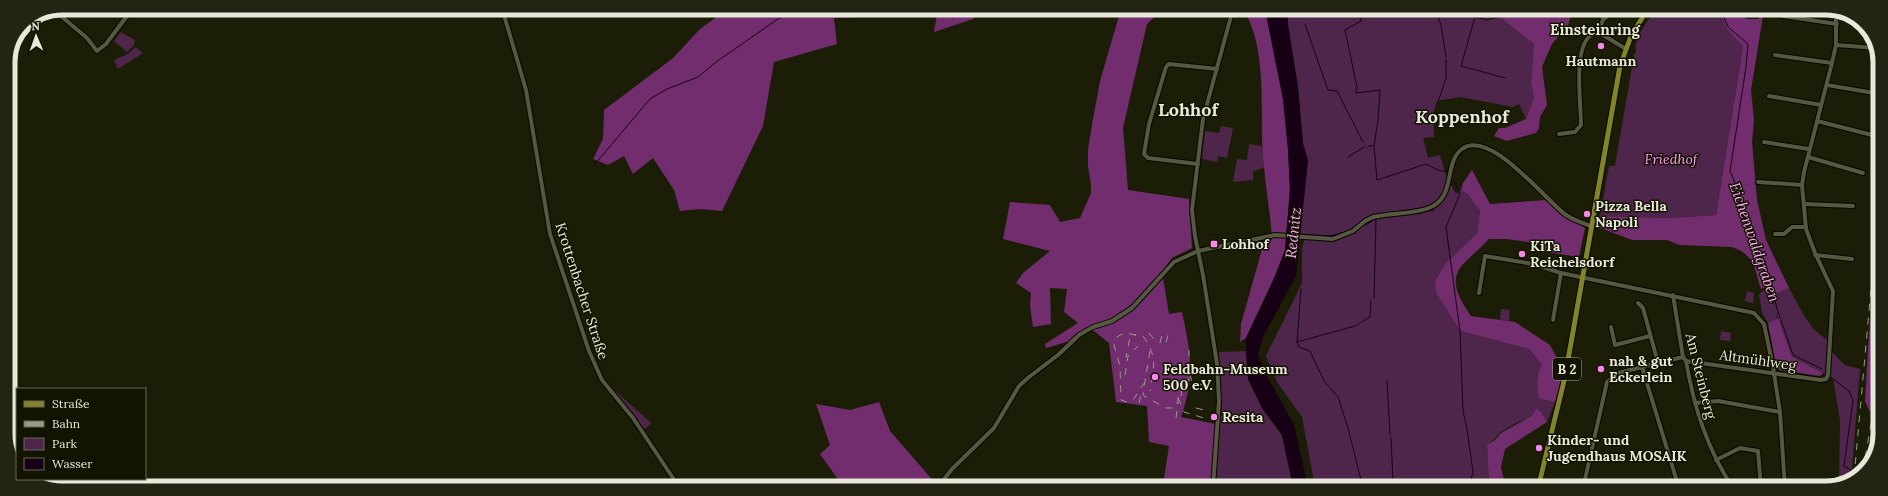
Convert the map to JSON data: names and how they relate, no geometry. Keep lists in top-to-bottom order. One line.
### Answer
{"streets":{"main road":["B 2"],"street":["Krottenbacher Straße","Altmühlweg","Am Steinberg"]},"crossings":[["Altmühlweg","Am Steinberg"]],"districts":["Einsteinring","Lohhof","Koppenhof"],"water":["Rednitz","Eichenwaldgraben"],"parks":["Friedhof"],"places":{"other":["Hautmann","Pizza Bella Napoli","KiTa Reichelsdorf","nah & gut Eckerlein","Feldbahn-Museum 500 e.V.","Resita","Kinder- und Jugendhaus MOSAIK"],"transit":["Lohhof"]},"legend":["Straße","Bahn","Park","Wasser"],"north":"top"}
